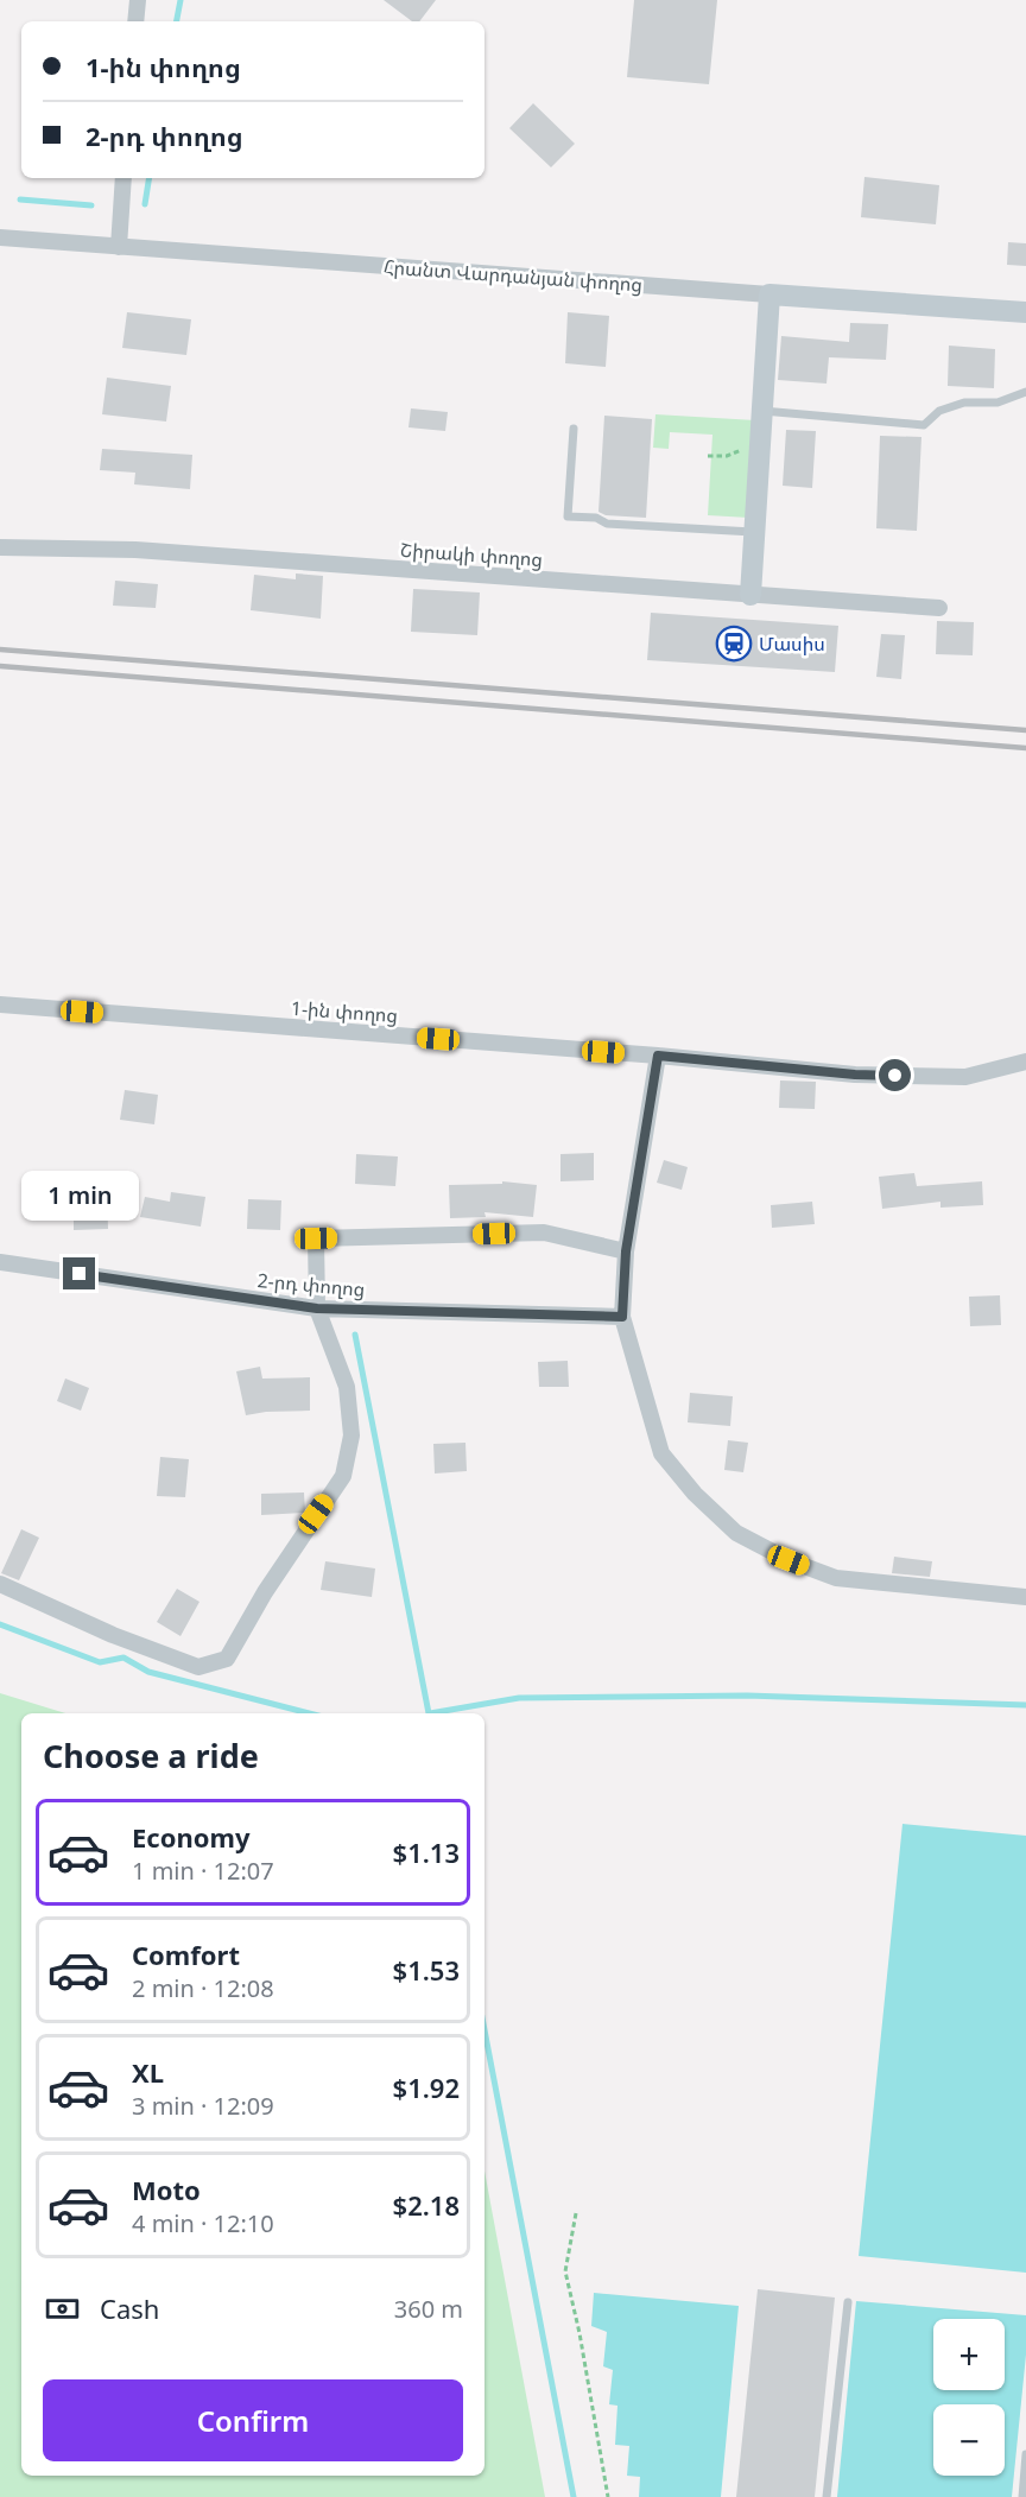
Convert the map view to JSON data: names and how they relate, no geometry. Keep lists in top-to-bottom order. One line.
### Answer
{"streets":{"main road":["Հրանտ Վարդանյան փողոց"],"street":["Շիրակի փողոց","1-ին փողոց","2-րդ փողոց"]},"places":{"station":["Մասիս"]},"page":{"banner":["1-ին փողոց","2-րդ փողոց"],"bubble":"1 min","heading":"Choose a ride","list":[{"name":"Economy","note":"1 min · 12:07","value":"$1.13"},{"name":"Comfort","note":"2 min · 12:08","value":"$1.53"},{"name":"XL","note":"3 min · 12:09","value":"$1.92"},{"name":"Moto","note":"4 min · 12:10","value":"$2.18"}],"pay":["Cash","360 m"],"map_buttons":["+","−"],"buttons":"Confirm"}}
